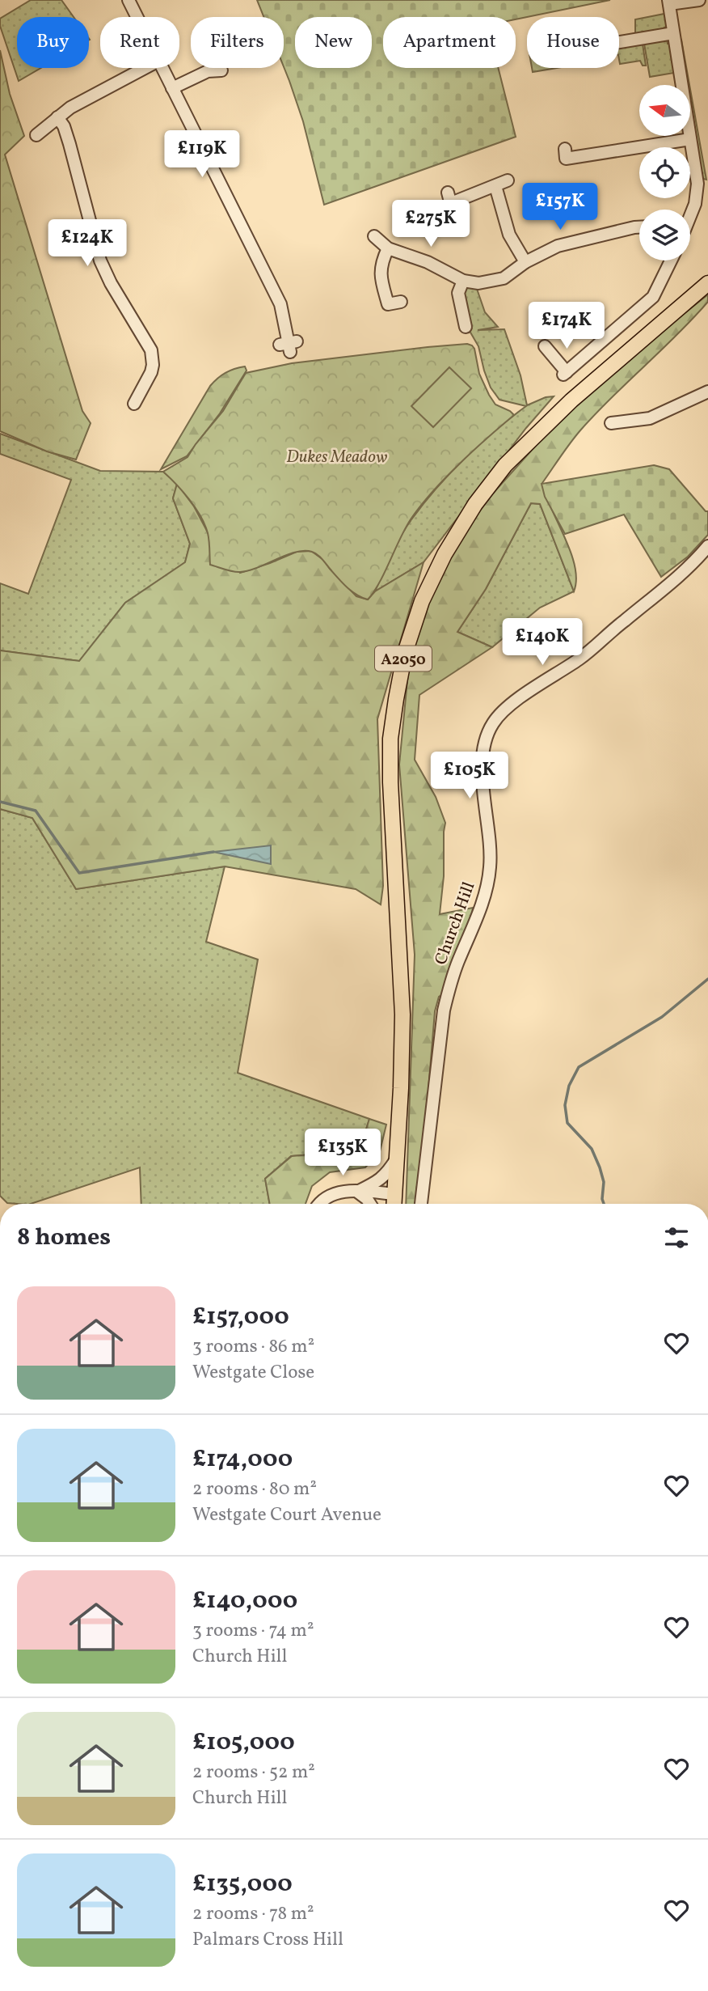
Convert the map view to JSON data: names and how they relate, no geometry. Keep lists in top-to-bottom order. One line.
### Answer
{"streets":{"main road":["A2050"],"street":["Church Hill"]},"parks":["Dukes Meadow"],"north":"left","page":{"chip":["Buy","Rent","Filters","New","Apartment","House"],"price":["£119K","£157K","£275K","£124K","£174K","£140K","£105K","£135K"],"heading":"8 homes","list":[{"name":"£157,000","note":"3 rooms · 86 m² · Westgate Close"},{"name":"£174,000","note":"2 rooms · 80 m² · Westgate Court Avenue"},{"name":"£140,000","note":"3 rooms · 74 m² · Church Hill"},{"name":"£105,000","note":"2 rooms · 52 m² · Church Hill"},{"name":"£135,000","note":"2 rooms · 78 m² · Palmars Cross Hill"}]}}
